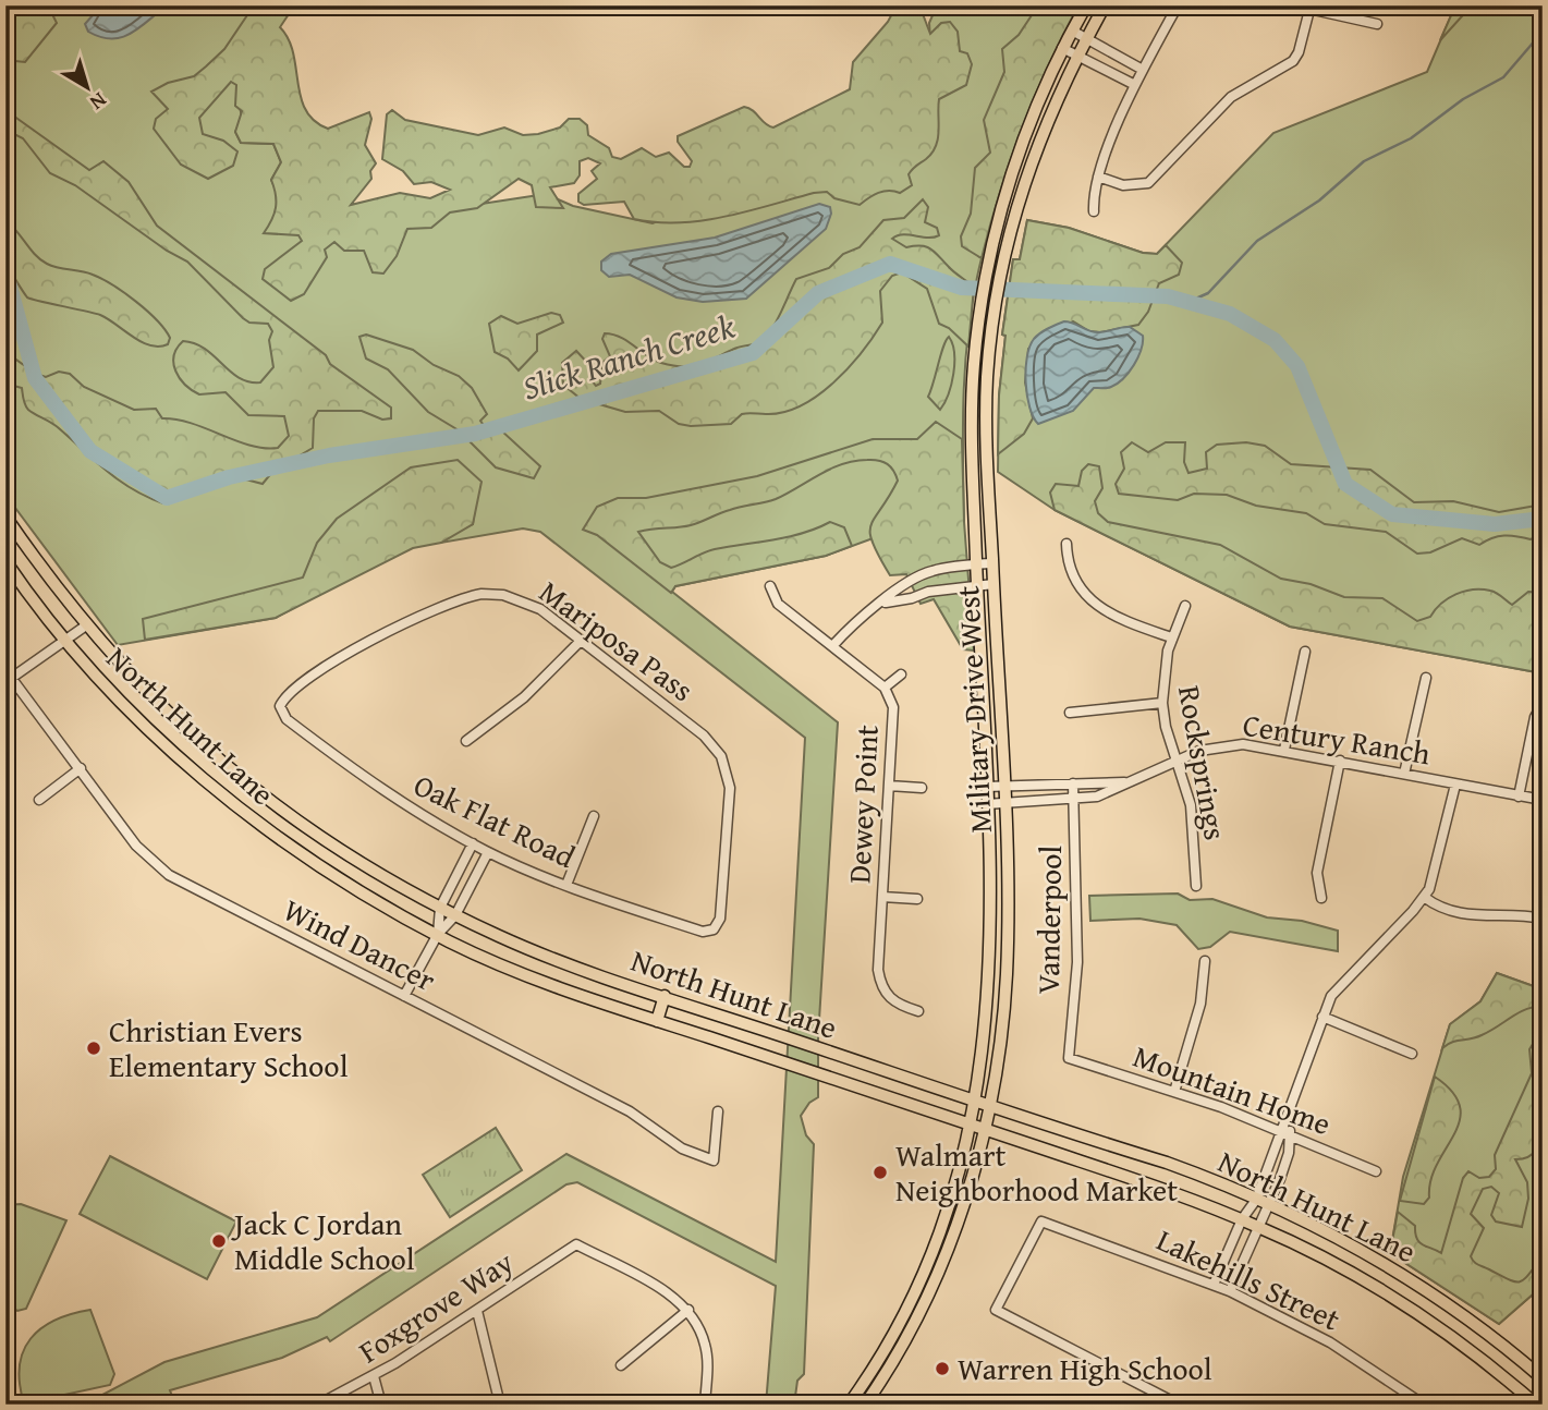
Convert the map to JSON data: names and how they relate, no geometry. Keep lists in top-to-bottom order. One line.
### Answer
{"streets":{"main road":["Military Drive West","North Hunt Lane"],"street":["Mariposa Pass","Century Ranch","Rocksprings","Dewey Point","Oak Flat Road","Vanderpool","Wind Dancer","Mountain Home","Lakehills Street","Foxgrove Way"]},"crossings":[["Mariposa Pass","Oak Flat Road"],["Military Drive West","North Hunt Lane"],["Military Drive West","Century Ranch"],["Century Ranch","Rocksprings"],["Century Ranch","Vanderpool"],["Vanderpool","Mountain Home"]],"water":["Slick Ranch Creek"],"places":["Christian Evers Elementary School","Walmart Neighborhood Market","Jack C Jordan Middle School","Warren High School"],"north":"bottom right"}
